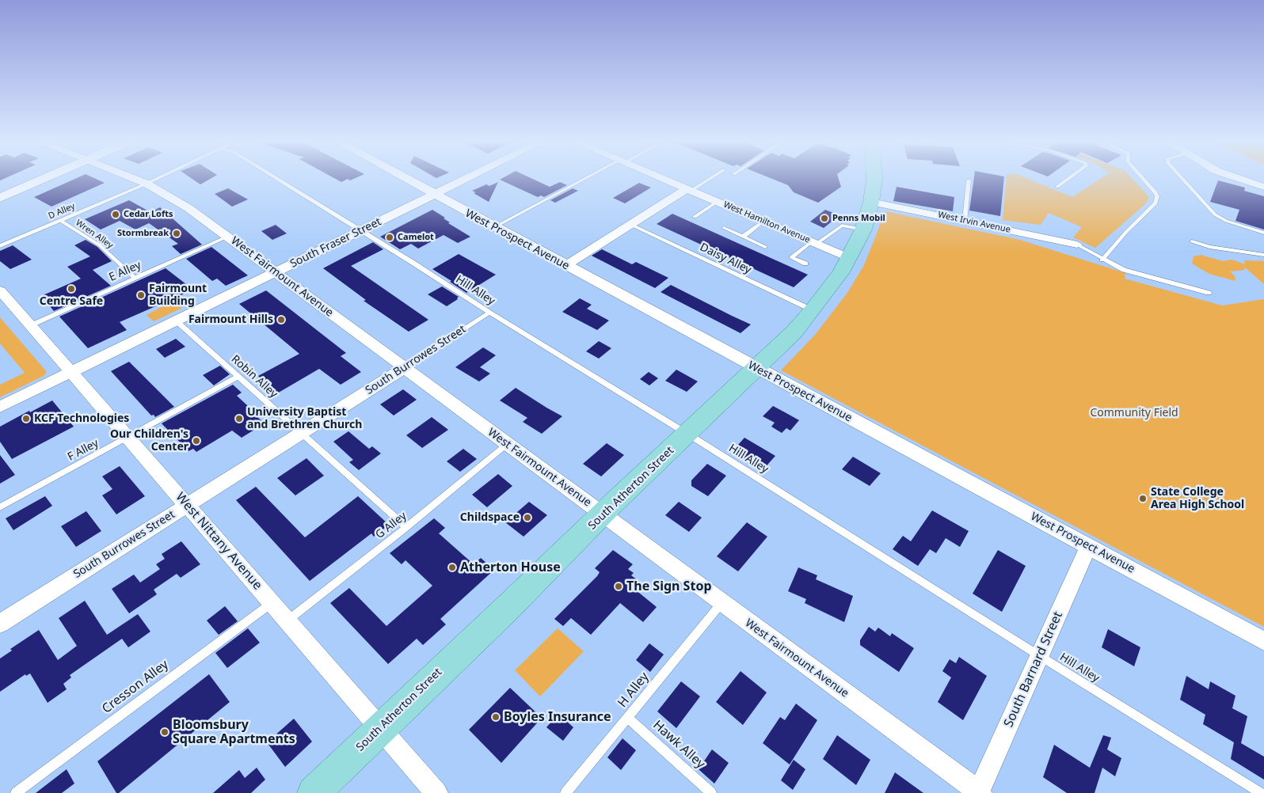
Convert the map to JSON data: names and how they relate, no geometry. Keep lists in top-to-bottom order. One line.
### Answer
{"streets":{"main road":["South Atherton Street"],"street":["West Hamilton Avenue","West Irvin Avenue","West Prospect Avenue","South Fraser Street","West Fairmount Avenue","South Burrowes Street","West Nittany Avenue","South Barnard Street"],"lane":["D Alley","Wren Alley","Daisy Alley","E Alley","Hill Alley","Robin Alley","F Alley","G Alley","Cresson Alley","H Alley","Hawk Alley"]},"crossings":[["D Alley","Wren Alley"],["D Alley","West Fairmount Avenue"],["West Hamilton Avenue","South Atherton Street"],["West Irvin Avenue","South Atherton Street"],["Wren Alley","E Alley"],["West Prospect Avenue","South Fraser Street"],["West Prospect Avenue","South Atherton Street"],["West Prospect Avenue","South Barnard Street"],["South Fraser Street","West Fairmount Avenue"],["South Fraser Street","Hill Alley"],["South Fraser Street","Robin Alley"],["South Fraser Street","West Nittany Avenue"],["Daisy Alley","South Atherton Street"],["E Alley","West Fairmount Avenue"],["E Alley","West Nittany Avenue"],["West Fairmount Avenue","South Burrowes Street"],["West Fairmount Avenue","South Atherton Street"],["West Fairmount Avenue","G Alley"],["West Fairmount Avenue","South Barnard Street"],["West Fairmount Avenue","H Alley"],["Hill Alley","South Burrowes Street"],["Hill Alley","South Atherton Street"],["Hill Alley","South Barnard Street"],["South Burrowes Street","Robin Alley"],["South Burrowes Street","West Nittany Avenue"],["Robin Alley","F Alley"],["Robin Alley","G Alley"],["F Alley","West Nittany Avenue"],["South Atherton Street","West Nittany Avenue"],["G Alley","West Nittany Avenue"],["West Nittany Avenue","Cresson Alley"],["H Alley","Hawk Alley"]],"parks":["Community Field"],"places":["Cedar Lofts","Penns Mobil","Stormbreak","Camelot","Centre Safe","Fairmount Building","Fairmount Hills","KCF Technologies","University Baptist and Brethren Church","Our Children's Center","State College Area High School","Childspace","Atherton House","The Sign Stop","Boyles Insurance","Bloomsbury Square Apartments"]}
